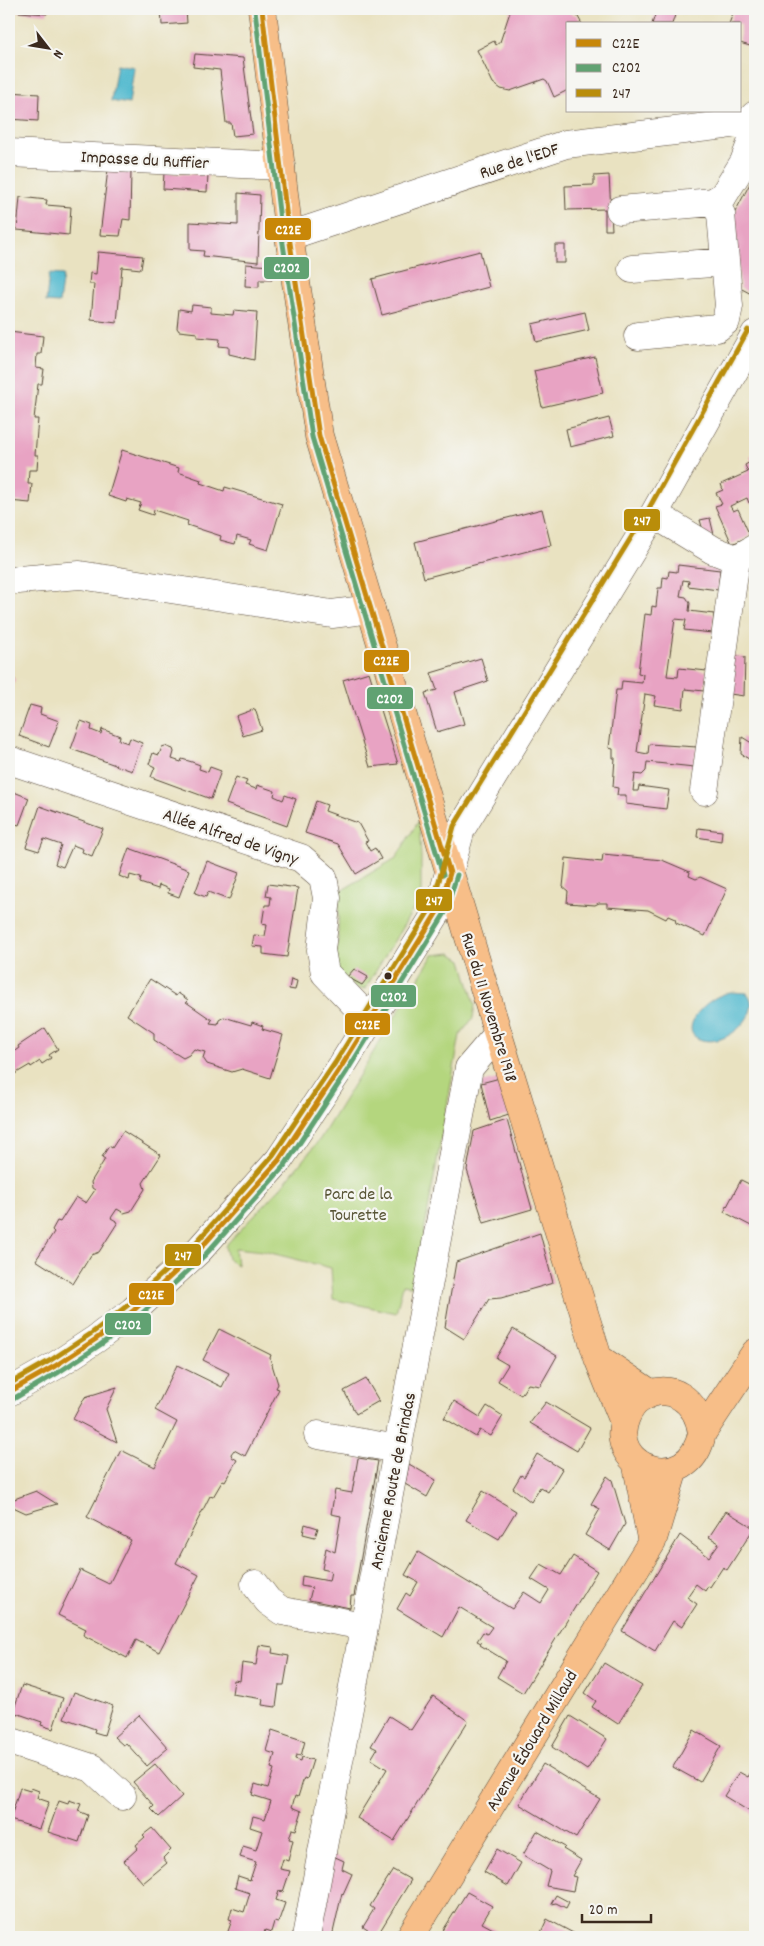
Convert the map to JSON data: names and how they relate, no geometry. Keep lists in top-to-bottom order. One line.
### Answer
{"streets":{"main road":["Rue du 11 Novembre 1918","Avenue Édouard Millaud"],"street":["Impasse du Ruffier","Rue de l'EDF","Allée Alfred de Vigny","Ancienne Route de Brindas"]},"crossings":[["Impasse du Ruffier","Rue du 11 Novembre 1918"],["Rue de l'EDF","Rue du 11 Novembre 1918"],["Rue du 11 Novembre 1918","Ancienne Route de Brindas"],["Rue du 11 Novembre 1918","Avenue Édouard Millaud"]],"parks":["Parc de la Tourette"],"lines":["transit line C22E","transit line C202","transit line 247"],"legend":["C22E","C202","247"],"scale_bar":"20 m","north":"bottom right"}
